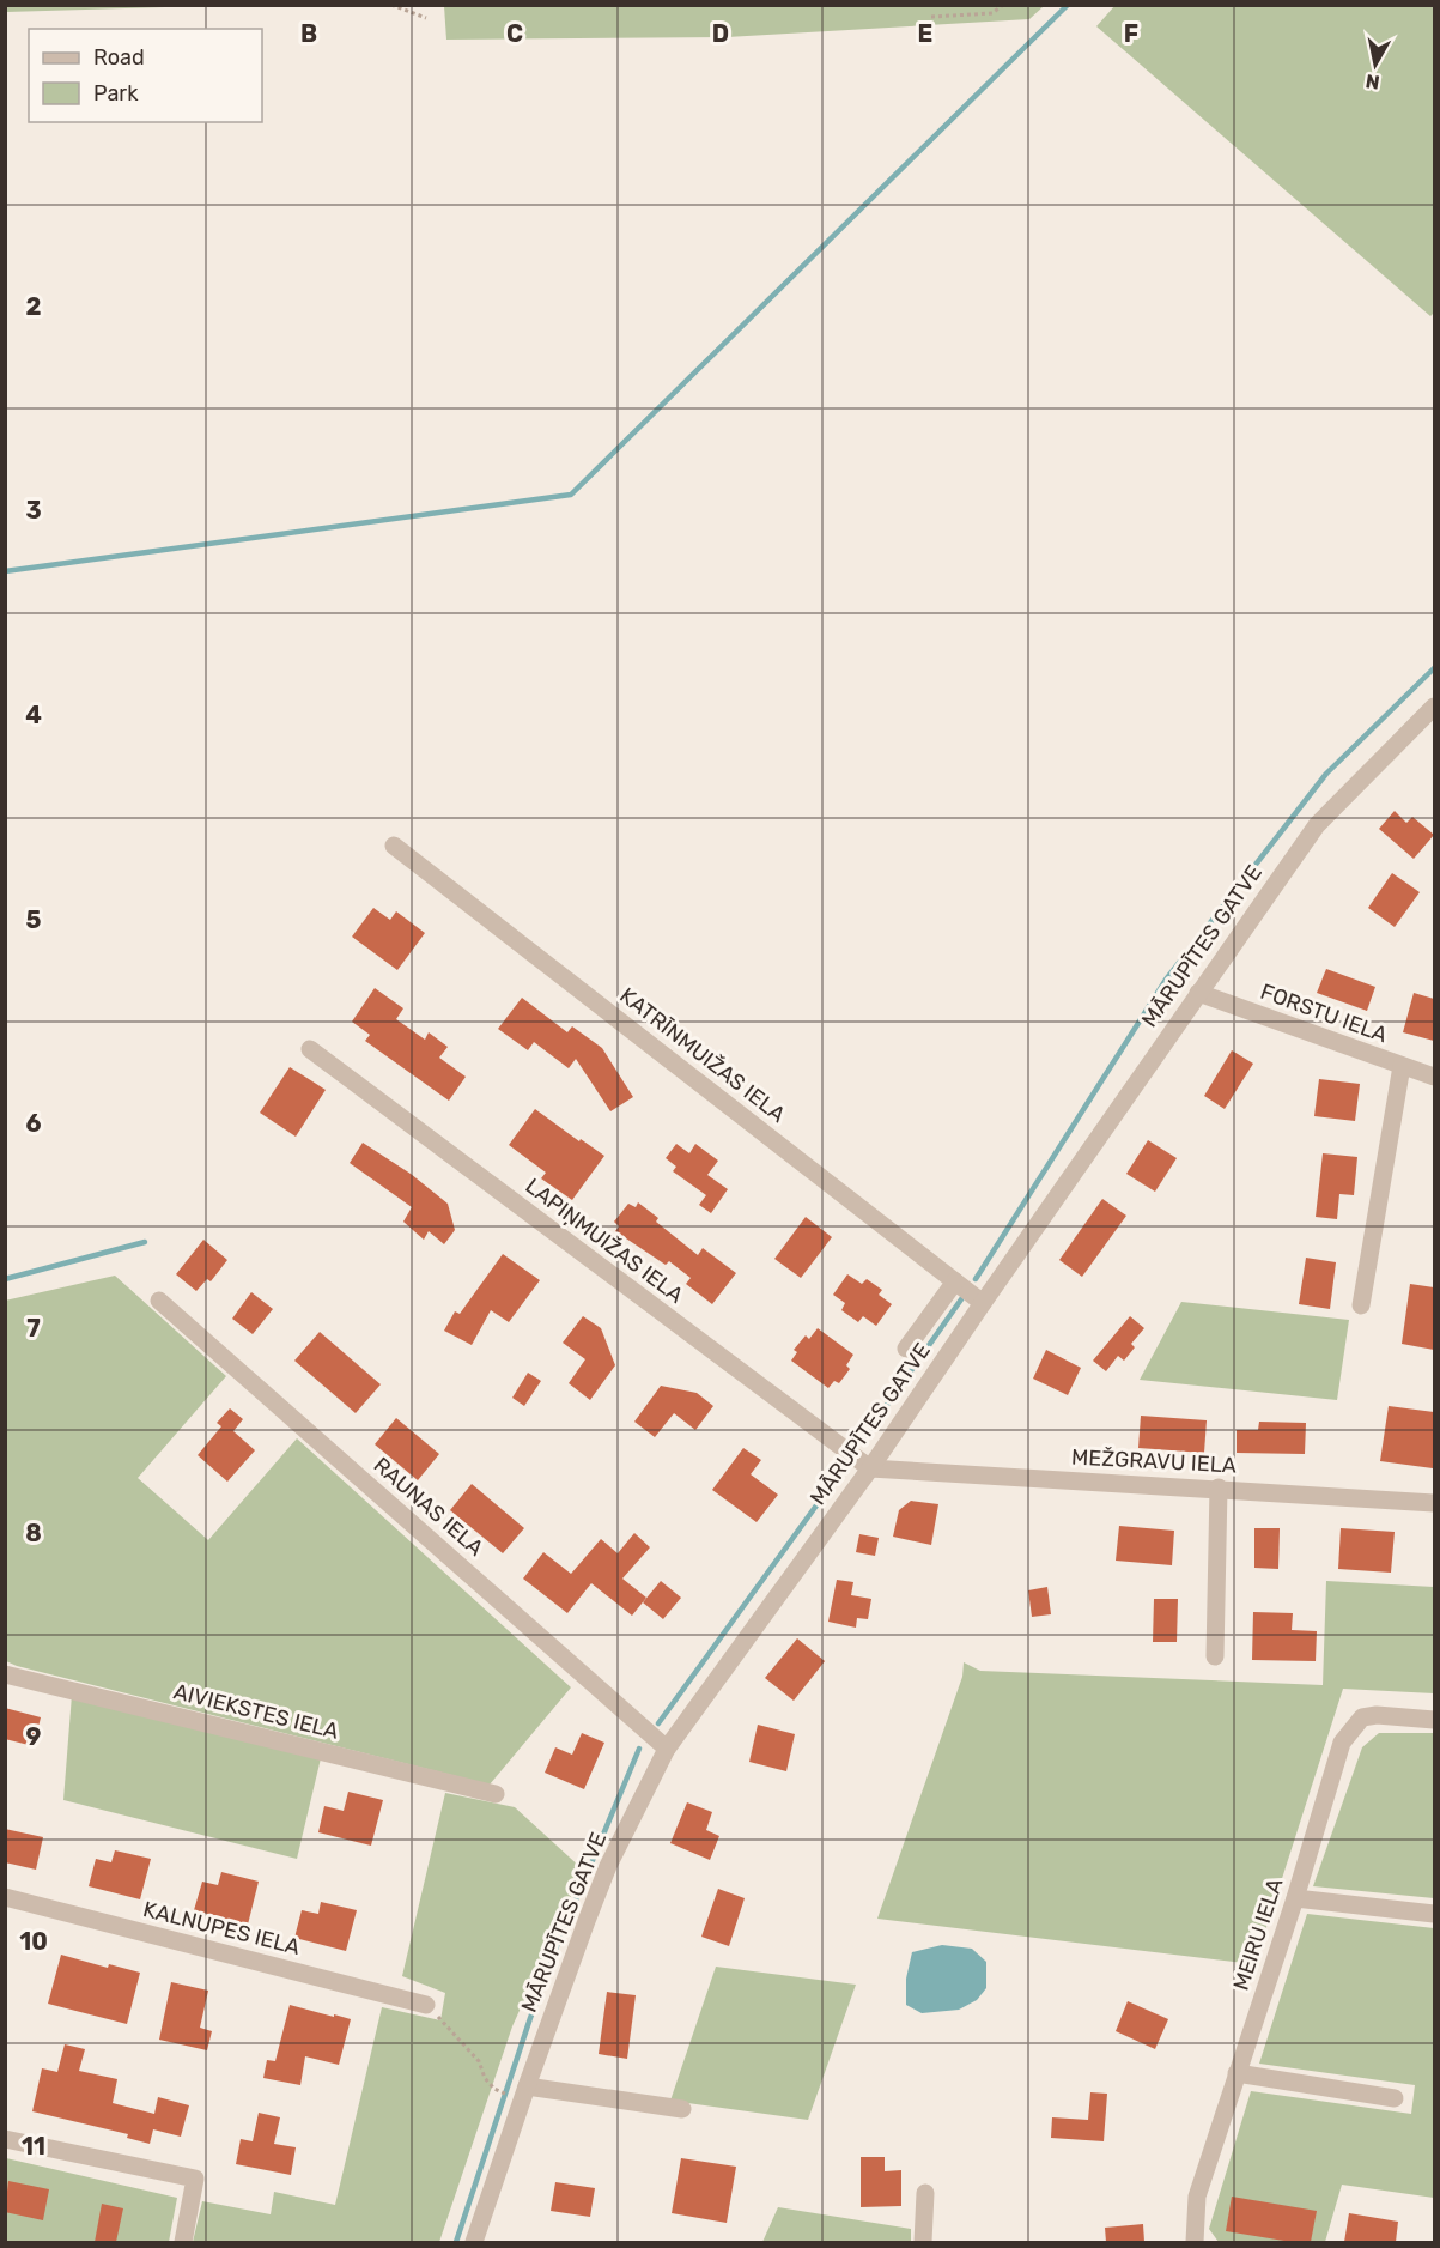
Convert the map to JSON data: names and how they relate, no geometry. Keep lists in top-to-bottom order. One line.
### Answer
{"streets":{"street":["MĀRUPĪTES GATVE","FORSTU IELA","KATRĪNMUIŽAS IELA","LAPIŅMUIŽAS IELA","MEŽGRAVU IELA","RAUNAS IELA","AIVIEKSTES IELA","KALNUPES IELA","MEIRU IELA"]},"crossings":[["MĀRUPĪTES GATVE","FORSTU IELA"],["MĀRUPĪTES GATVE","KATRĪNMUIŽAS IELA"],["MĀRUPĪTES GATVE","LAPIŅMUIŽAS IELA"],["MĀRUPĪTES GATVE","MEŽGRAVU IELA"],["MĀRUPĪTES GATVE","RAUNAS IELA"],["LAPIŅMUIŽAS IELA","MEŽGRAVU IELA"]],"legend":["Road","Park"],"north":"bottom","grid":{"columns":["B","C","D","E","F"],"rows":["2","3","4","5","6","7","8","9","10","11"]}}
